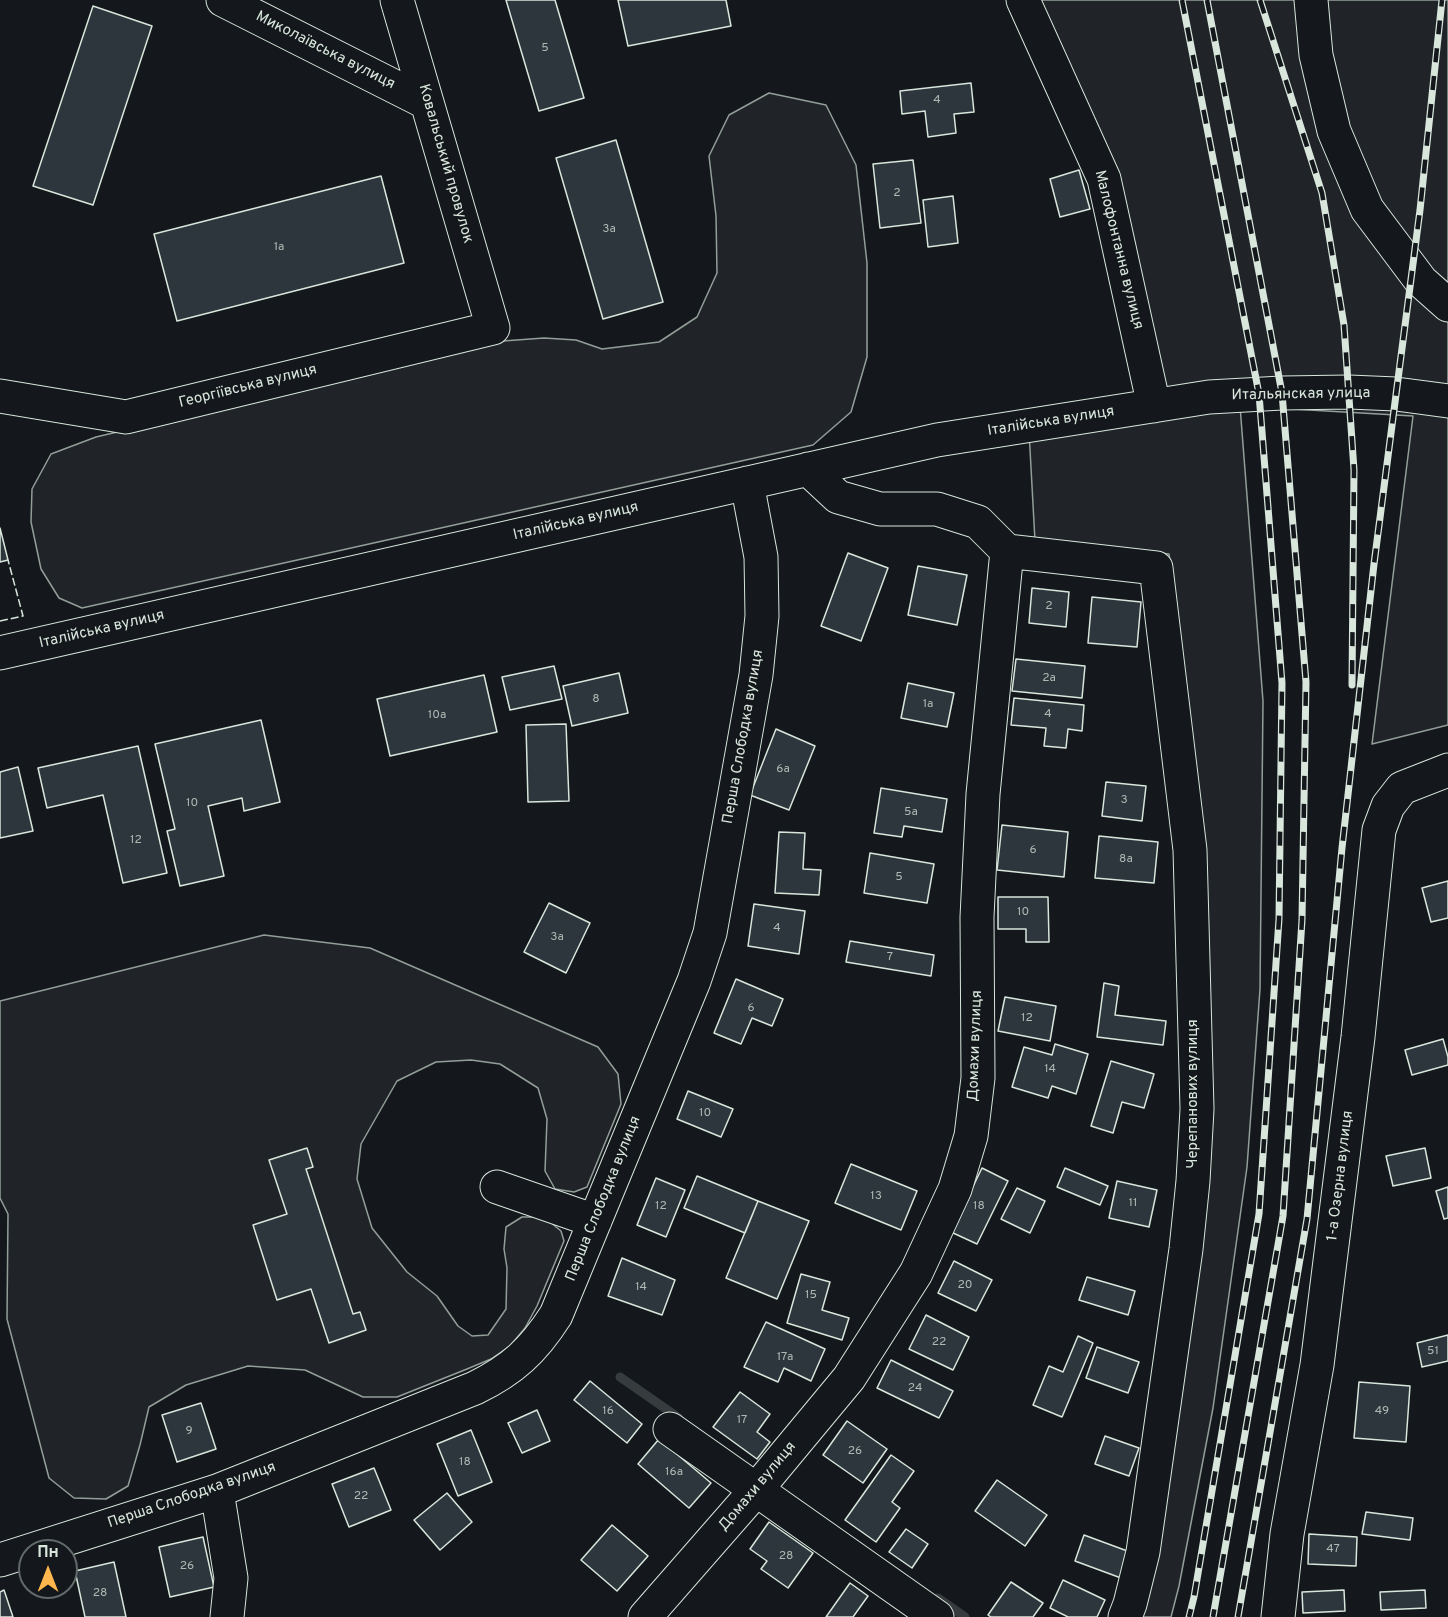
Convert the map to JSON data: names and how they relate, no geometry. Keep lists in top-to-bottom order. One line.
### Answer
{"streets":{"street":["Миколаївська вулиця","Ковальський провулок","Малофонтанна вулиця","Георгіївська вулиця","Итальянская улица","Італійська вулиця","Перша Слободка вулиця","Домахи вулиця","Черепанових вулиця","1-а Озерна вулиця"]},"crossings":[["Миколаївська вулиця","Ковальський провулок"],["Ковальський провулок","Георгіївська вулиця"],["Малофонтанна вулиця","Итальянская улица"],["Малофонтанна вулиця","Італійська вулиця"],["Итальянская улица","Італійська вулиця"],["Італійська вулиця","Перша Слободка вулиця"],["Домахи вулиця","Черепанових вулиця"]],"house_numbers":["5","4","2","3а","1а","2","2а","8","1а","4","10а","6а","3","10","5а","12","6","8а","5","10","4","3а","7","6","12","14","10","13","11","12","18","20","14","15","22","51","17а","24","16","49","17","9","26","18","16а","22","47","28","26","28"],"north":"top"}
